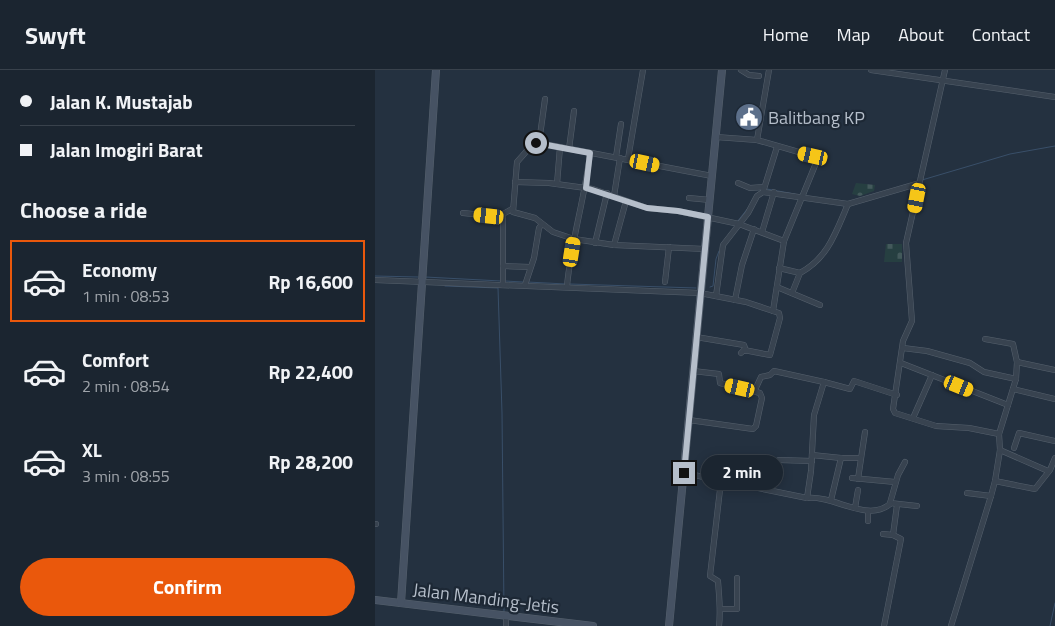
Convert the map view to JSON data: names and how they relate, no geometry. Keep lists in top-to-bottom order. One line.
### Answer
{"streets":{"main road":["Jalan Manding-Jetis"]},"places":{"public building":["Balitbang KP"]},"page":{"header":"Swyft","nav":["Home","Map","About","Contact"],"banner":["Jalan K. Mustajab","Jalan Imogiri Barat"],"heading":"Choose a ride","list":[{"name":"Economy","note":"1 min · 08:53","value":"Rp 16,600"},{"name":"Comfort","note":"2 min · 08:54","value":"Rp 22,400"},{"name":"XL","note":"3 min · 08:55","value":"Rp 28,200"}],"bubble":"2 min","buttons":"Confirm"}}
